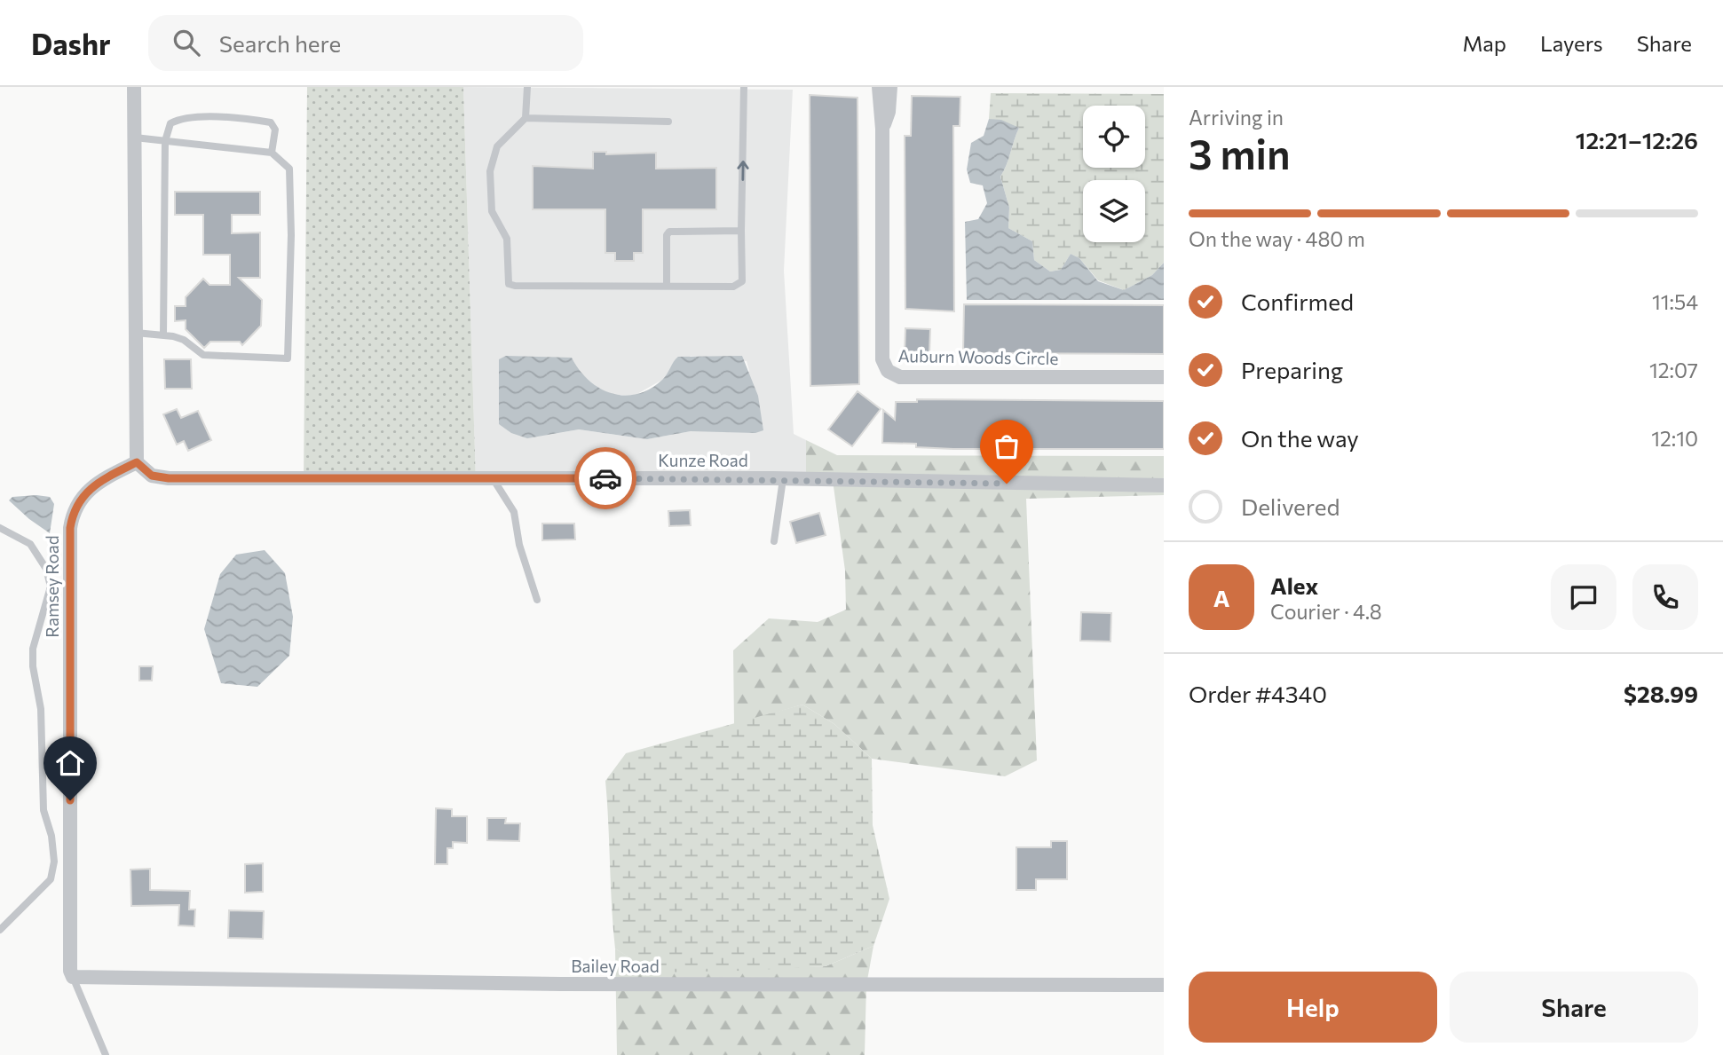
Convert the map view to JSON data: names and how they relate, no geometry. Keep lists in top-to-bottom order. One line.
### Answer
{"streets":{"street":["Auburn Woods Circle","Kunze Road","Ramsey Road","Bailey Road"]},"crossings":[["Kunze Road","Ramsey Road"],["Ramsey Road","Bailey Road"]],"page":{"header":"Dashr","search":"Search here","nav":["Map","Layers","Share"],"heading":["3 min","Arriving in","12:21–12:26"],"panel":["Alex","Courier · 4.8","Order #4340","$28.99"],"bar":"On the way · 480 m","list":[["Confirmed","11:54"],["Preparing","12:07"],["On the way","12:10"],"Delivered"],"round":"A","buttons":["Help","Share"]}}
